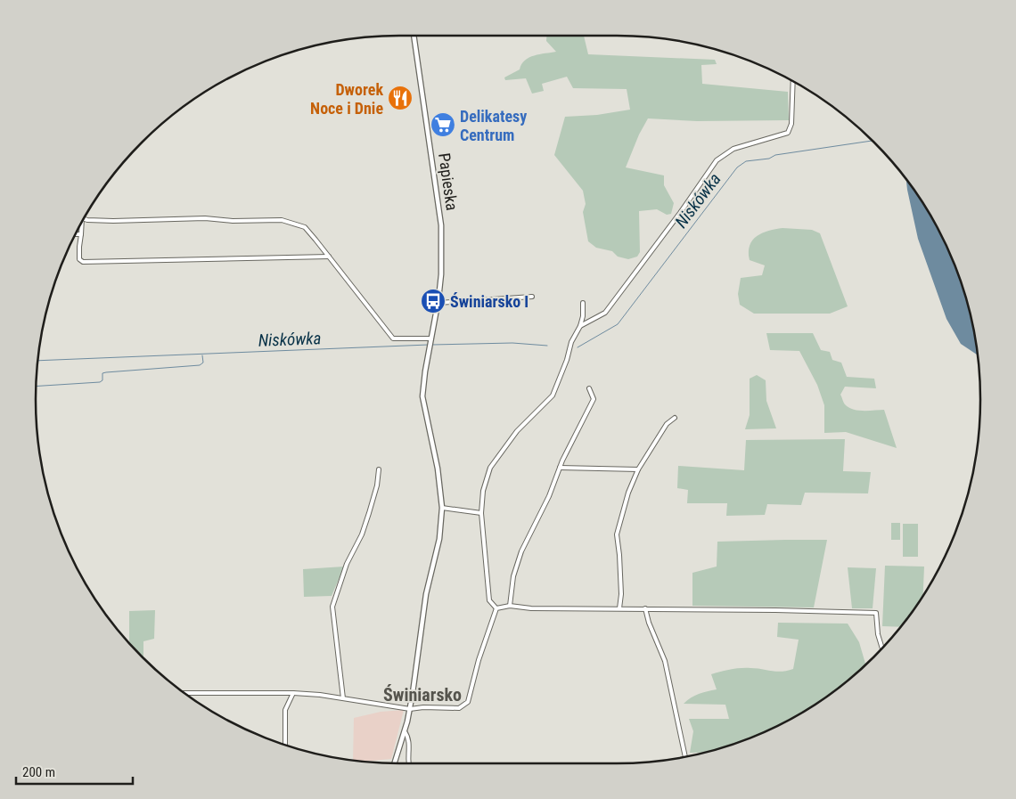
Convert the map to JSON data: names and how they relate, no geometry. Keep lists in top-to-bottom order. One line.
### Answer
{"streets":{"street":["Papieska"]},"districts":["Świniarsko"],"water":["Niskówka"],"places":{"restaurant":["Dworek Noce i Dnie"],"supermarket":["Delikatesy Centrum"],"bus stop":["Świniarsko I"]},"scale_bar":"200 m"}
